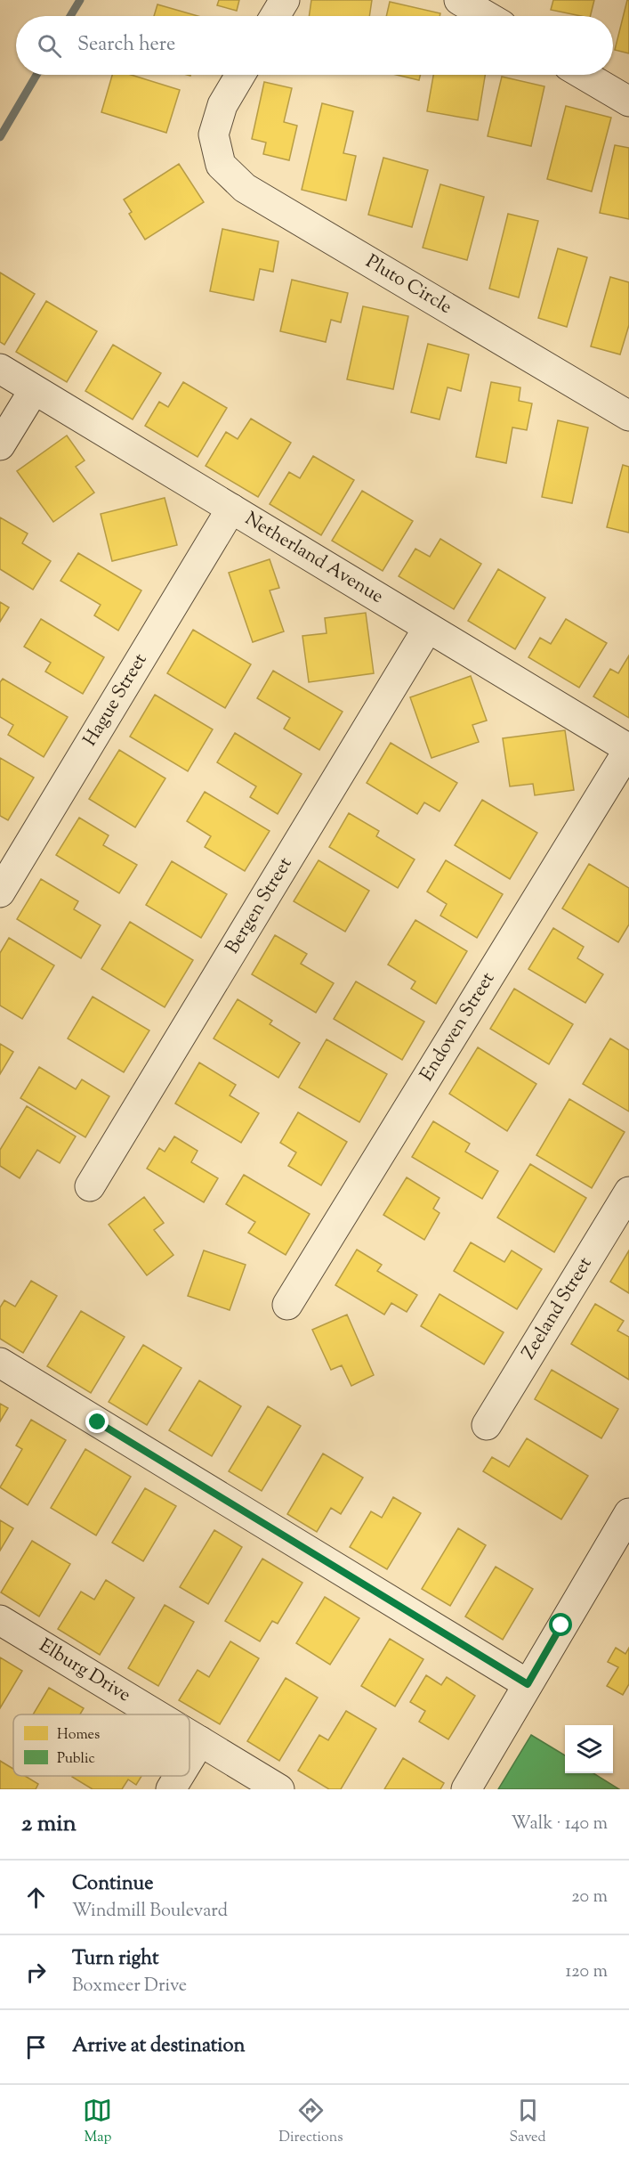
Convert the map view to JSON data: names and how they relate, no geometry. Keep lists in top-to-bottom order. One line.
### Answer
{"streets":{"street":["Pluto Circle","Netherland Avenue","Hague Street","Bergen Street","Endoven Street","Zeeland Street","Elburg Drive"]},"crossings":[["Netherland Avenue","Hague Street"],["Netherland Avenue","Bergen Street"],["Netherland Avenue","Endoven Street"]],"legend":["Homes","Public"],"page":{"search":"Search here","heading":["2 min","Walk · 140 m"],"list":[["Continue","Windmill Boulevard","20 m"],["Turn right","Boxmeer Drive","120 m"],"Arrive at destination"],"nav":["Map","Directions","Saved"]}}
